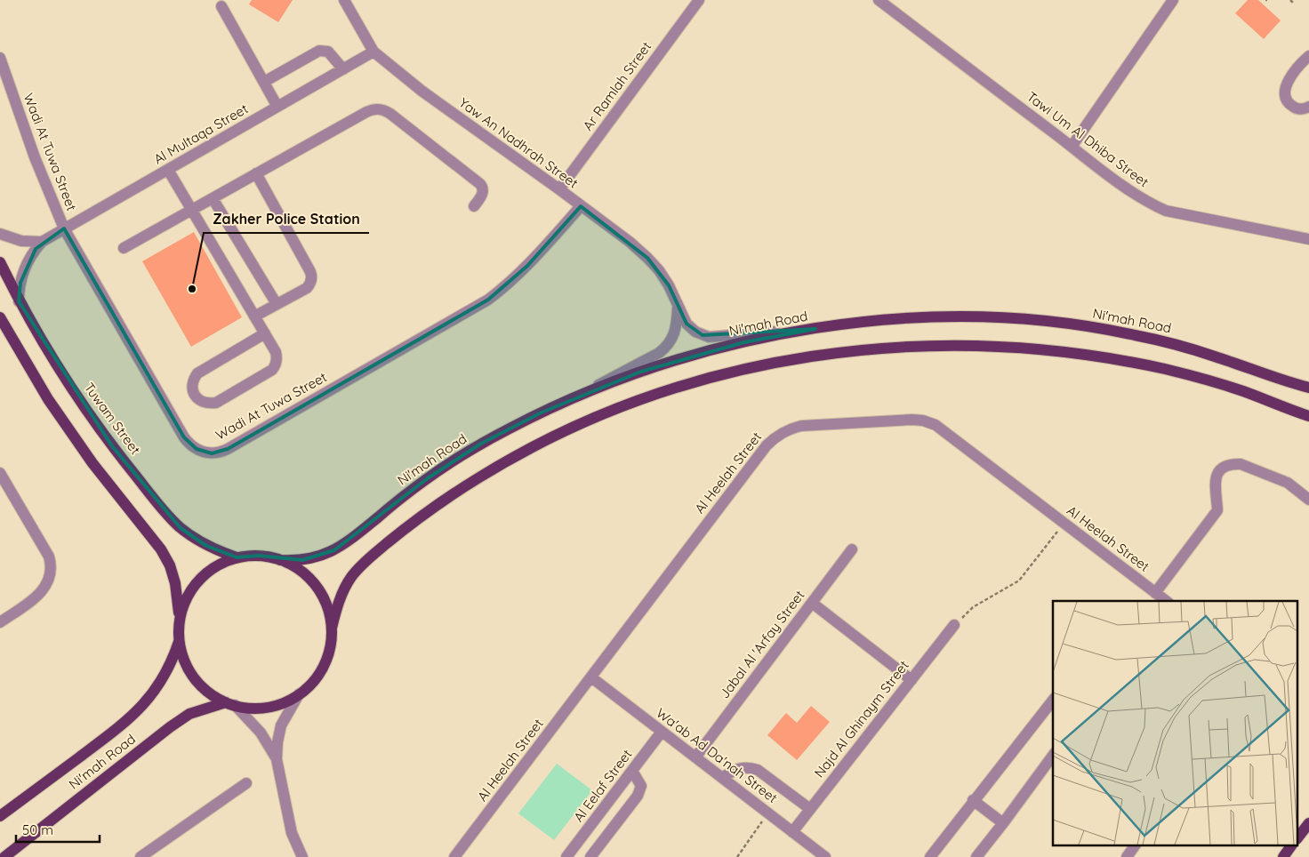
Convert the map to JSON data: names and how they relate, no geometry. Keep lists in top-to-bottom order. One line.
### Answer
{"streets":{"main road":["Ni'mah Road","Tuwam Street"],"street":["Ar Ramlah Street","Al Multaqa Street","Tawi Um Al Dhiba Street","Yaw An Nadhrah Street","Wadi At Tuwa Street","Al Heelah Street","Jabal Al 'Arfay Street","Najd Al Ghinaym Street","Wa'ab Ad Da'nah Street","Al Eelaf Street"]},"crossings":[["Ar Ramlah Street","Yaw An Nadhrah Street"],["Al Multaqa Street","Yaw An Nadhrah Street"],["Al Multaqa Street","Wadi At Tuwa Street"],["Al Multaqa Street","Tuwam Street"],["Yaw An Nadhrah Street","Wadi At Tuwa Street"],["Yaw An Nadhrah Street","Ni'mah Road"],["Ni'mah Road","Tuwam Street"],["Al Heelah Street","Wa'ab Ad Da'nah Street"],["Jabal Al 'Arfay Street","Wa'ab Ad Da'nah Street"],["Najd Al Ghinaym Street","Wa'ab Ad Da'nah Street"],["Wa'ab Ad Da'nah Street","Al Eelaf Street"]],"places":["Zakher Police Station"],"scale_bar":"50 m"}
